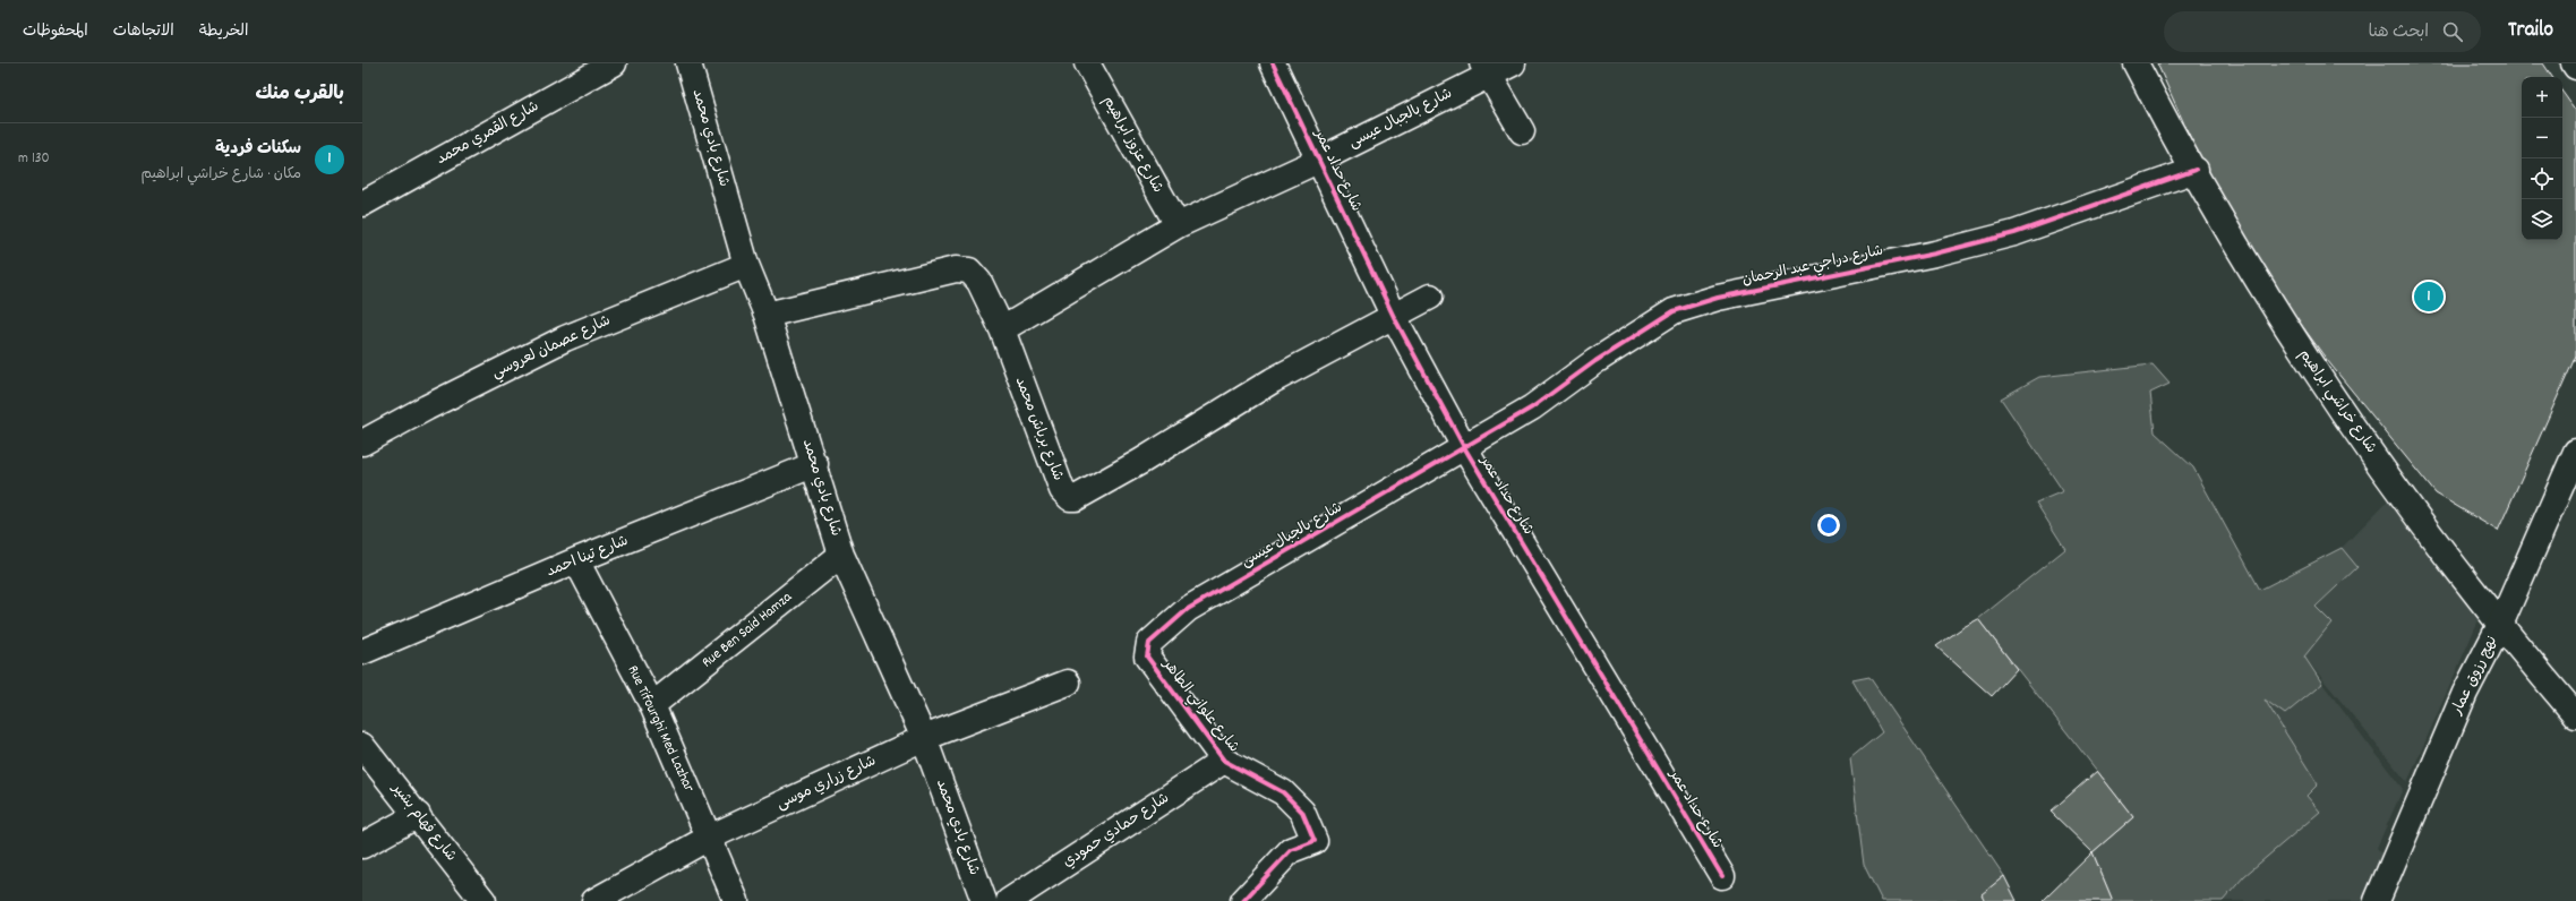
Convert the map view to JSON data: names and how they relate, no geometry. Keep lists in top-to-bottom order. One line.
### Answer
{"streets":{"street":["شارع بالجبال عيسى","شارع القمري محمد","شارع بادي محمد","شارع عزوز ابراهيم","شارع حداد عمر","شارع دراجي عبد الرحمان","شارع عصمان لعروسي","شارع خراشي ابراهيم","شارع برباش محمد","شارع تينا احمد","Rue Ben Said Hamza","نهج رزوق عمار","شارع علواني الطاهر","Rue Tifourghi Med Lazhar","شارع زراري موسى","شارع فهام بشير","شارع حمادي حمودي"]},"crossings":[["شارع بالجبال عيسى","شارع عزوز ابراهيم"],["شارع بالجبال عيسى","شارع حداد عمر"],["شارع بالجبال عيسى","شارع دراجي عبد الرحمان"],["شارع بالجبال عيسى","شارع برباش محمد"],["شارع بالجبال عيسى","شارع علواني الطاهر"],["شارع بادي محمد","شارع عصمان لعروسي"],["شارع بادي محمد","شارع برباش محمد"],["شارع بادي محمد","شارع تينا احمد"],["شارع بادي محمد","Rue Ben Said Hamza"],["شارع بادي محمد","شارع زراري موسى"],["شارع حداد عمر","شارع دراجي عبد الرحمان"],["شارع حداد عمر","شارع برباش محمد"],["شارع دراجي عبد الرحمان","شارع خراشي ابراهيم"],["شارع خراشي ابراهيم","نهج رزوق عمار"],["شارع تينا احمد","Rue Tifourghi Med Lazhar"],["Rue Ben Said Hamza","Rue Tifourghi Med Lazhar"],["شارع علواني الطاهر","شارع حمادي حمودي"],["Rue Tifourghi Med Lazhar","شارع زراري موسى"]],"page":{"header":"Trailo","search":"ابحث هنا","nav":["الخريطة","الاتجاهات","المحفوظات"],"heading":"بالقرب منك","map_buttons":["+","−"],"list":[{"mark":"1","name":"سكنات فردية","note":"مكان · شارع خراشي ابراهيم","value":"130 m"}],"pins":"1"}}
